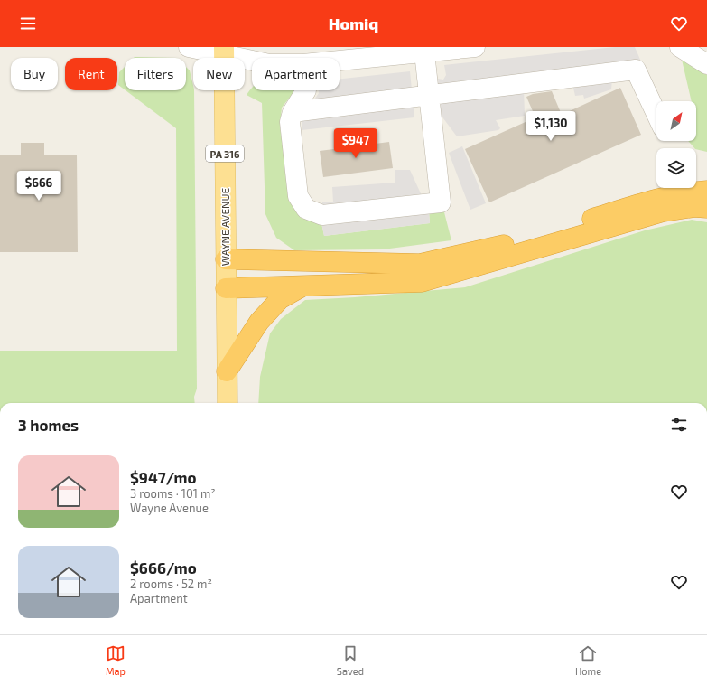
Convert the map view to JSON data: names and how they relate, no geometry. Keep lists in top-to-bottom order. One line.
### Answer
{"streets":{"main road":["PA 316","WAYNE AVENUE"]},"north":"top right","page":{"header":"Homiq","chip":["Buy","Rent","Filters","New","Apartment"],"price":["$1,130","$947","$666"],"heading":"3 homes","list":[{"name":"$947/mo","note":"3 rooms · 101 m² · Wayne Avenue"},{"name":"$666/mo","note":"2 rooms · 52 m² · Apartment"}],"tabs":["Map","Saved","Home"]}}
